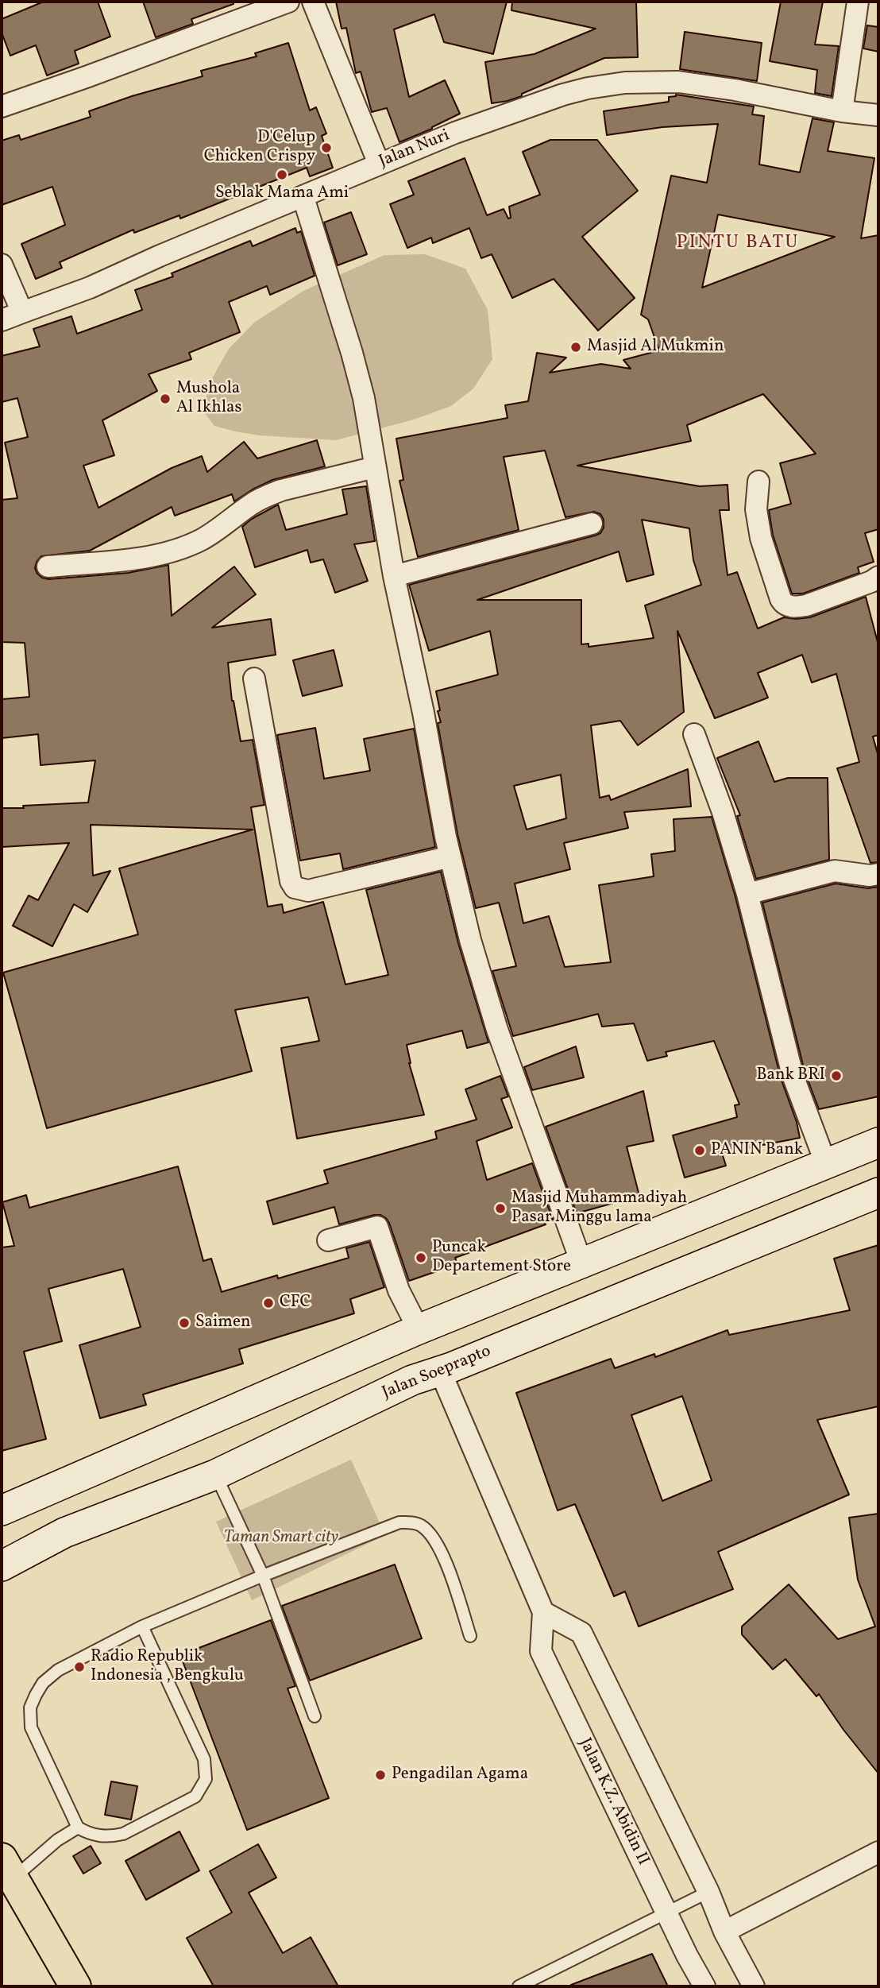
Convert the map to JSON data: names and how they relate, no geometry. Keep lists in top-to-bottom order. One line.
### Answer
{"streets":{"main road":["Jalan Soeprapto"],"street":["Jalan Nuri","Jalan K.Z. Abidin II"]},"districts":["PINTU BATU"],"parks":["Taman Smart city"],"places":["D'Celup Chicken Crispy","Seblak Mama Ami","Masjid Al Mukmin","Mushola Al Ikhlas","Bank BRI","PANIN Bank","Masjid Muhammadiyah Pasar Minggu lama","Puncak Departement Store","CFC","Saimen","Radio Republik Indonesia , Bengkulu","Pengadilan Agama"]}
